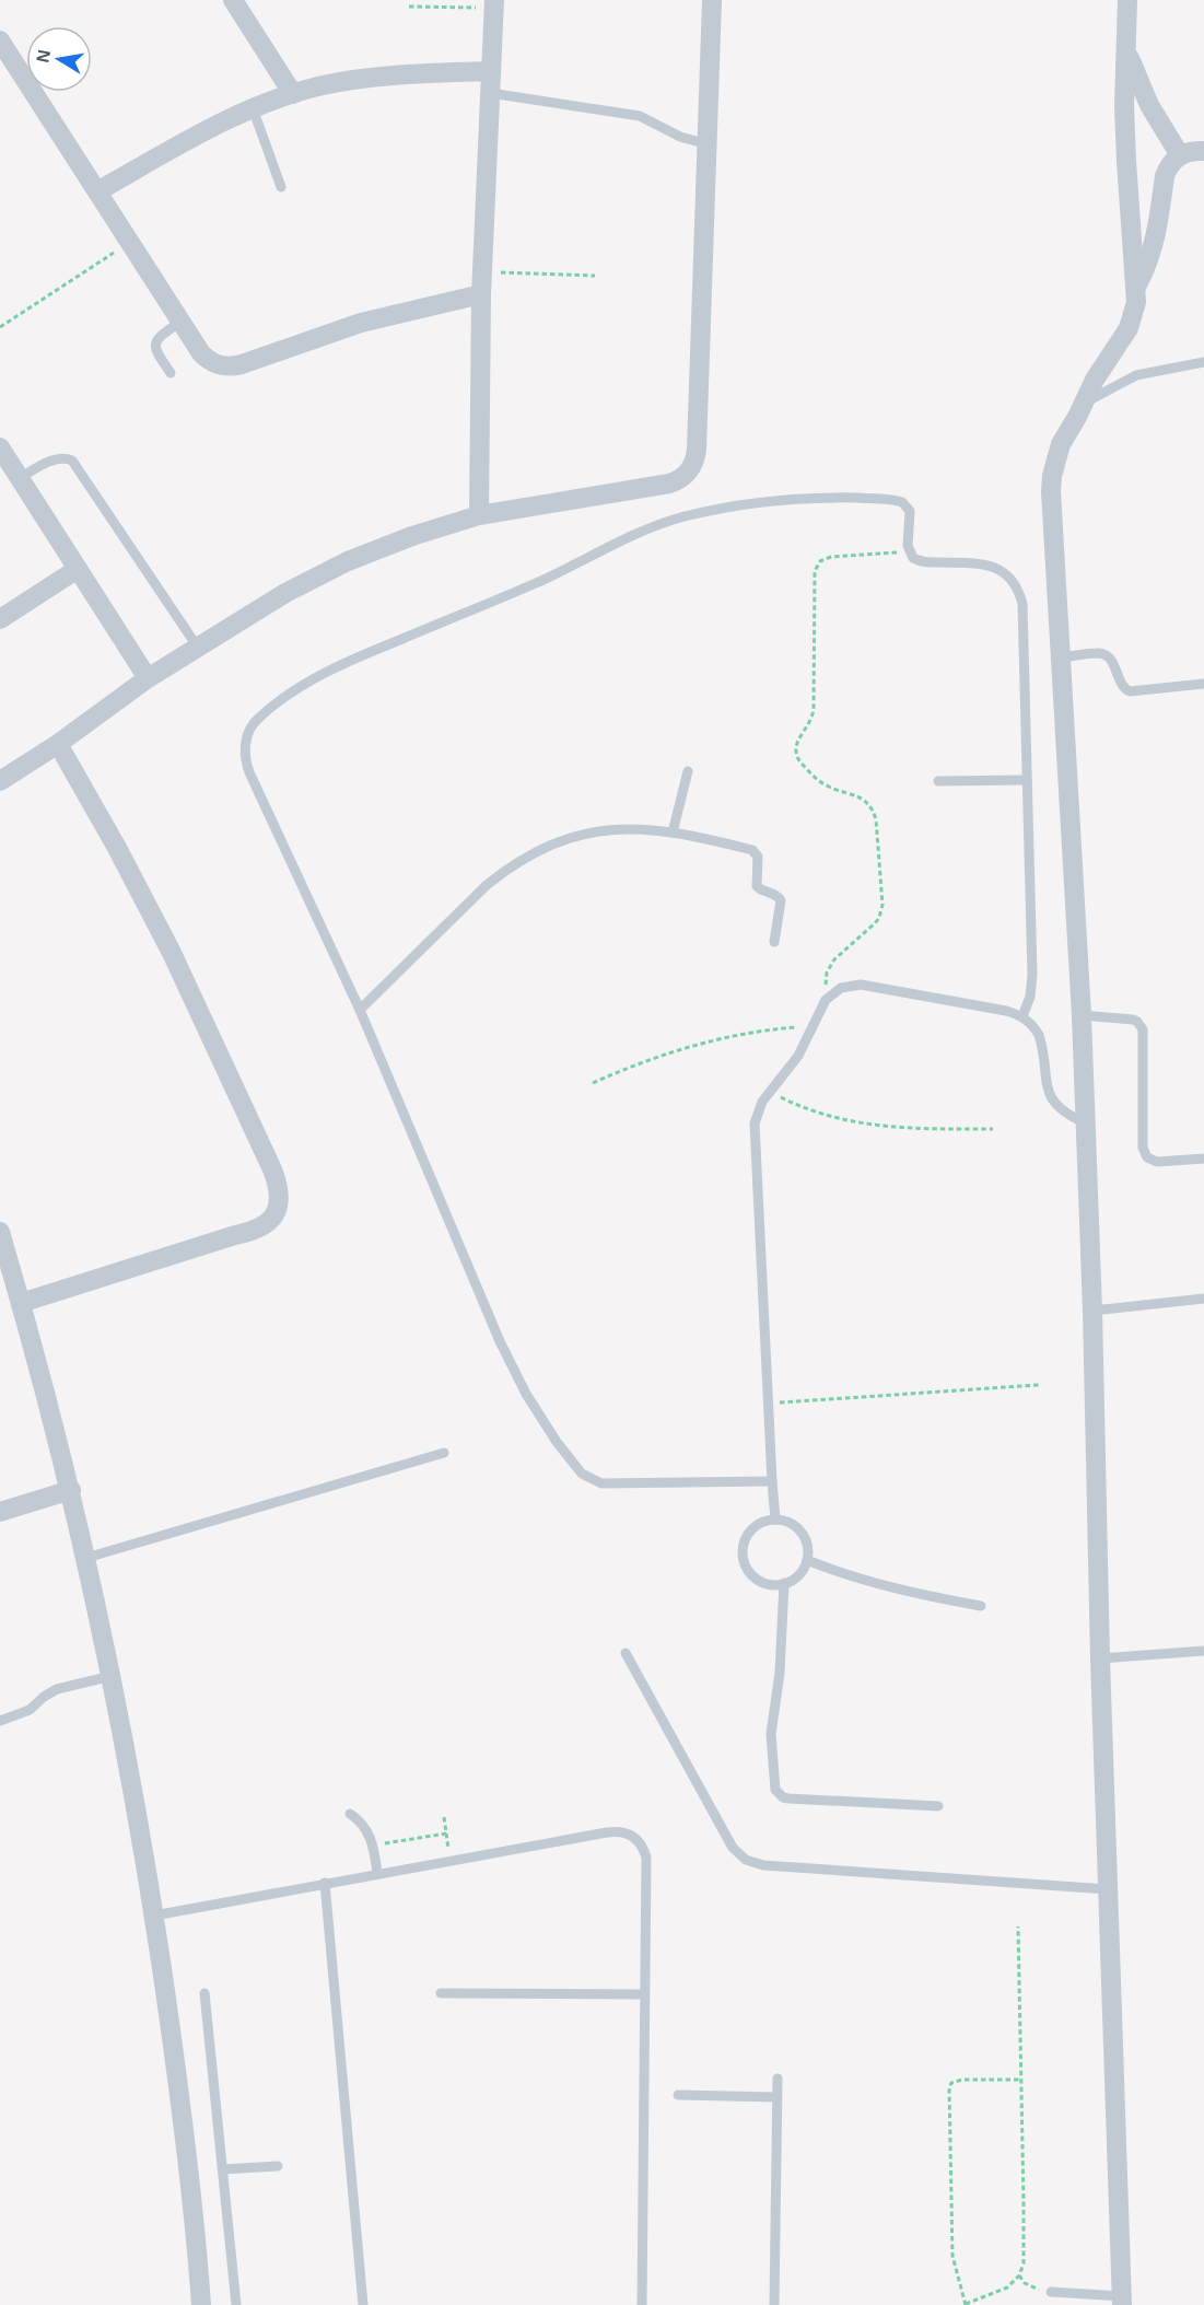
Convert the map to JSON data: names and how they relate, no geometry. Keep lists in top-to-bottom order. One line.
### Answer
{"north":"left"}
